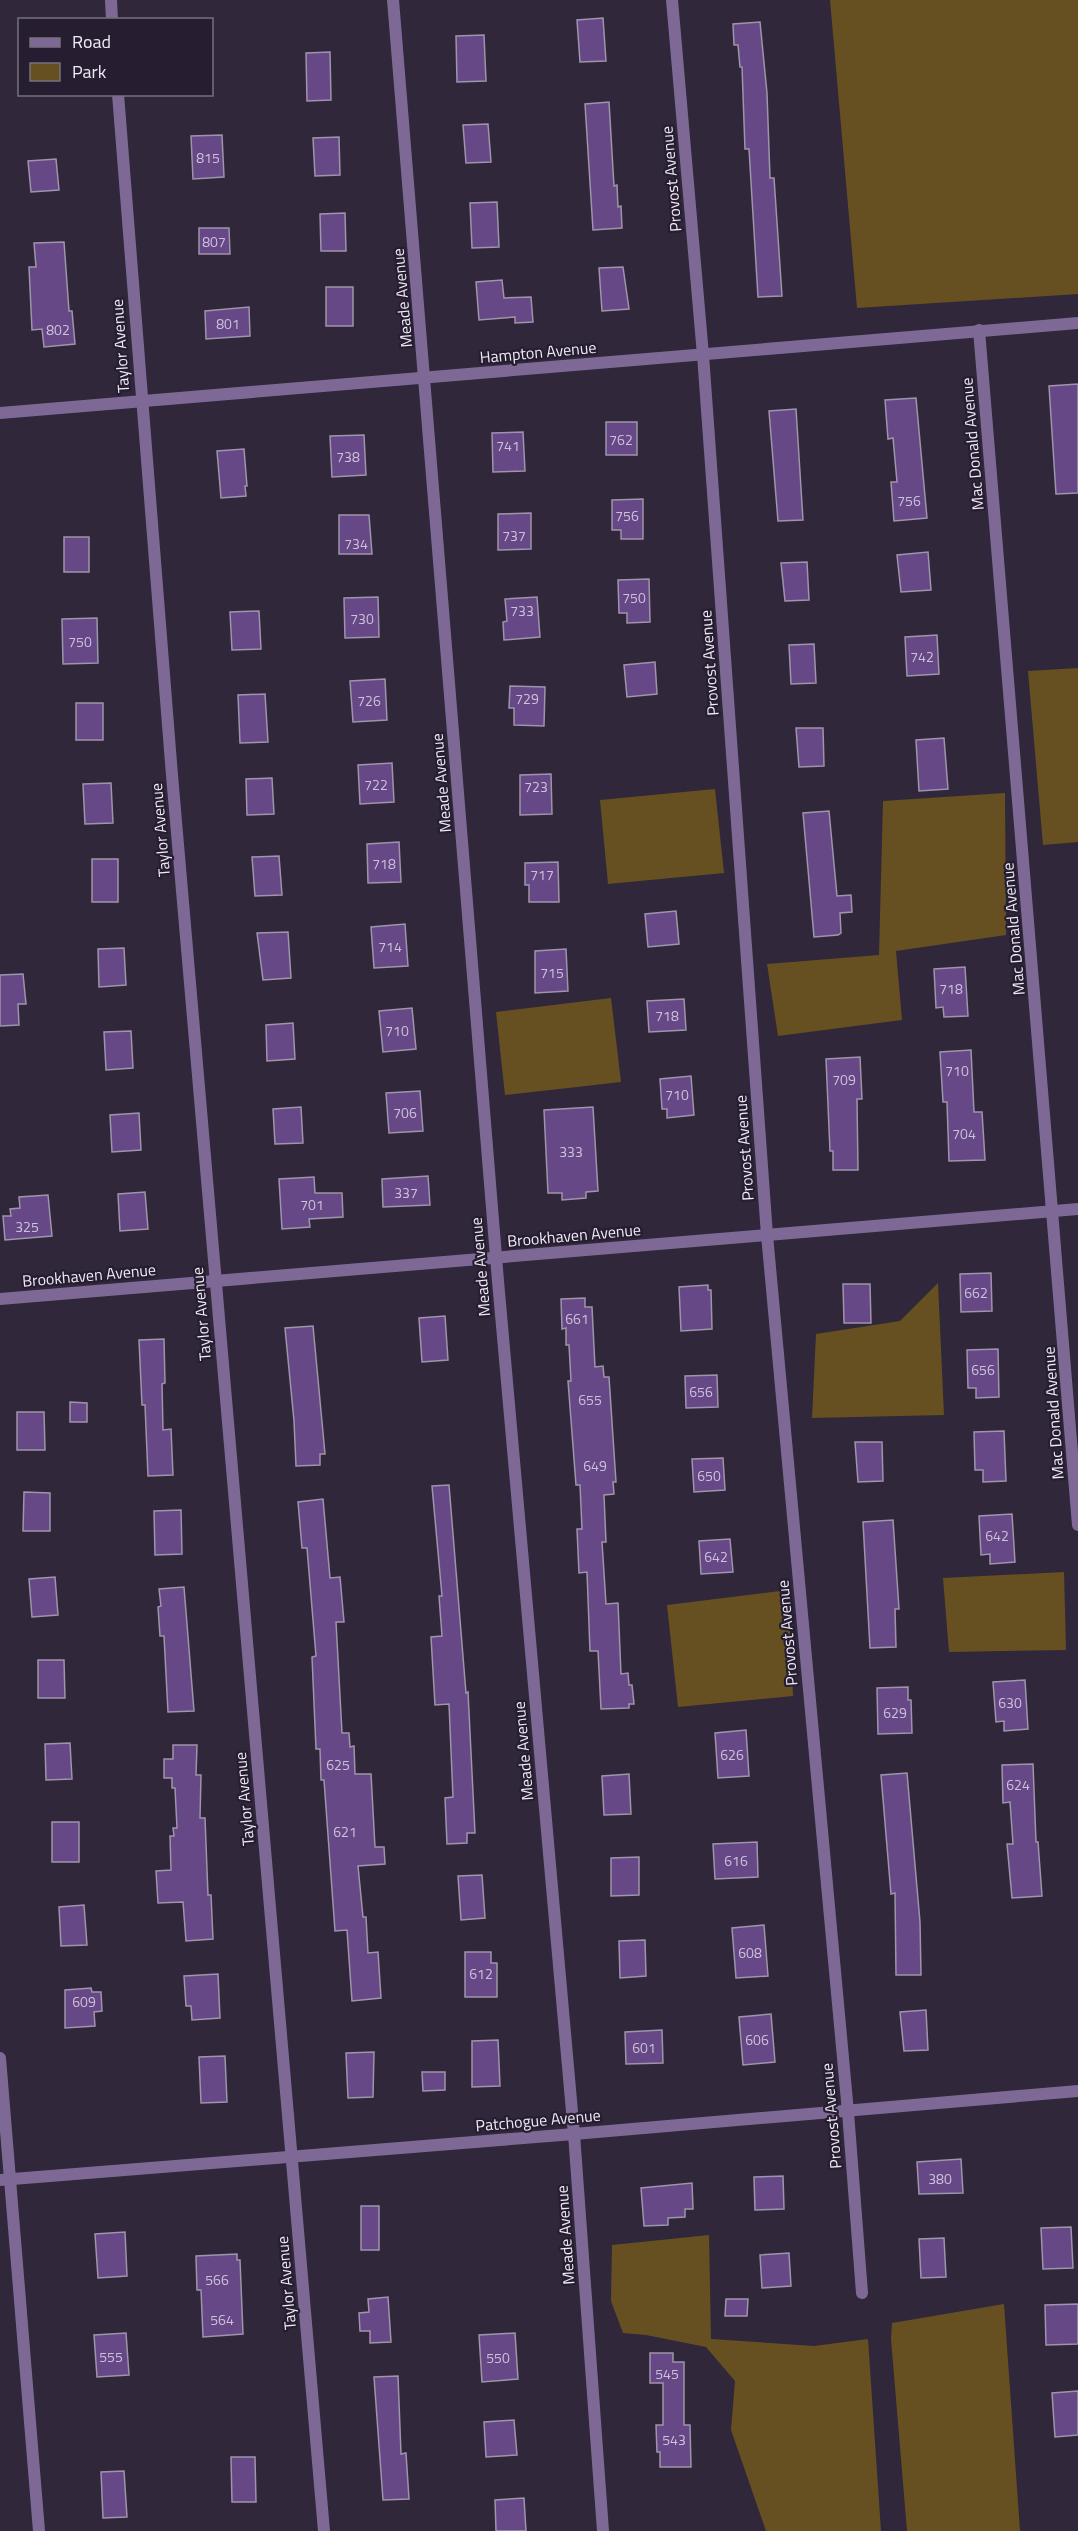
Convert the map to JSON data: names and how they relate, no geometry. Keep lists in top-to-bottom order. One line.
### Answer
{"streets":{"street":["Provost Avenue","Meade Avenue","Taylor Avenue","Hampton Avenue","Mac Donald Avenue","Brookhaven Avenue","Patchogue Avenue"]},"crossings":[["Provost Avenue","Hampton Avenue"],["Provost Avenue","Brookhaven Avenue"],["Provost Avenue","Patchogue Avenue"],["Meade Avenue","Hampton Avenue"],["Meade Avenue","Brookhaven Avenue"],["Meade Avenue","Patchogue Avenue"],["Taylor Avenue","Hampton Avenue"],["Taylor Avenue","Brookhaven Avenue"],["Taylor Avenue","Patchogue Avenue"],["Hampton Avenue","Mac Donald Avenue"],["Mac Donald Avenue","Brookhaven Avenue"]],"house_numbers":["815","807","801","802","762","741","738","756","756","737","734","750","733","730","750","742","729","726","722","723","718","717","714","715","718","718","710","710","709","710","706","704","333","337","701","325","662","661","656","656","655","649","650","642","642","630","629","626","625","624","621","616","608","612","609","606","601","380","566","564","555","550","545","543"],"legend":["Road","Park"]}
